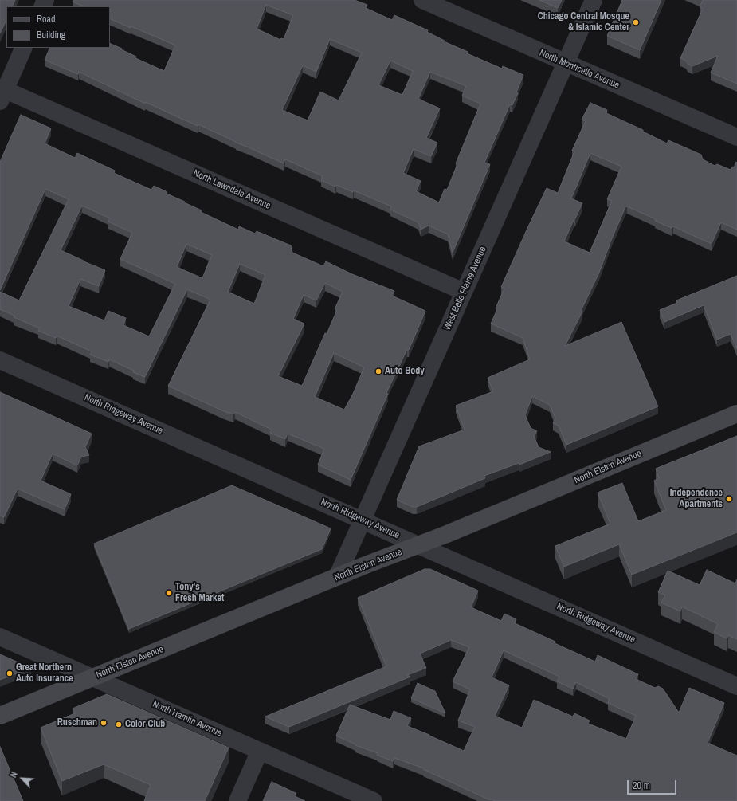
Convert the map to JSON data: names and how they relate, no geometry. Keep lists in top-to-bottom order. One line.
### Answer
{"streets":{"main road":["North Elston Avenue"],"street":["North Monticello Avenue","North Lawndale Avenue","West Belle Plaine Avenue","North Ridgeway Avenue","North Hamlin Avenue"]},"crossings":[["North Monticello Avenue","West Belle Plaine Avenue"],["North Lawndale Avenue","West Belle Plaine Avenue"],["West Belle Plaine Avenue","North Ridgeway Avenue"],["West Belle Plaine Avenue","North Elston Avenue"],["North Ridgeway Avenue","North Elston Avenue"],["North Elston Avenue","North Hamlin Avenue"]],"places":["Chicago Central Mosque & Islamic Center","Auto Body","Independence Apartments","Tony's Fresh Market","Great Northern Auto Insurance","Ruschman","Color Club"],"legend":["Road","Building"],"scale_bar":"20 m","north":"top left"}
